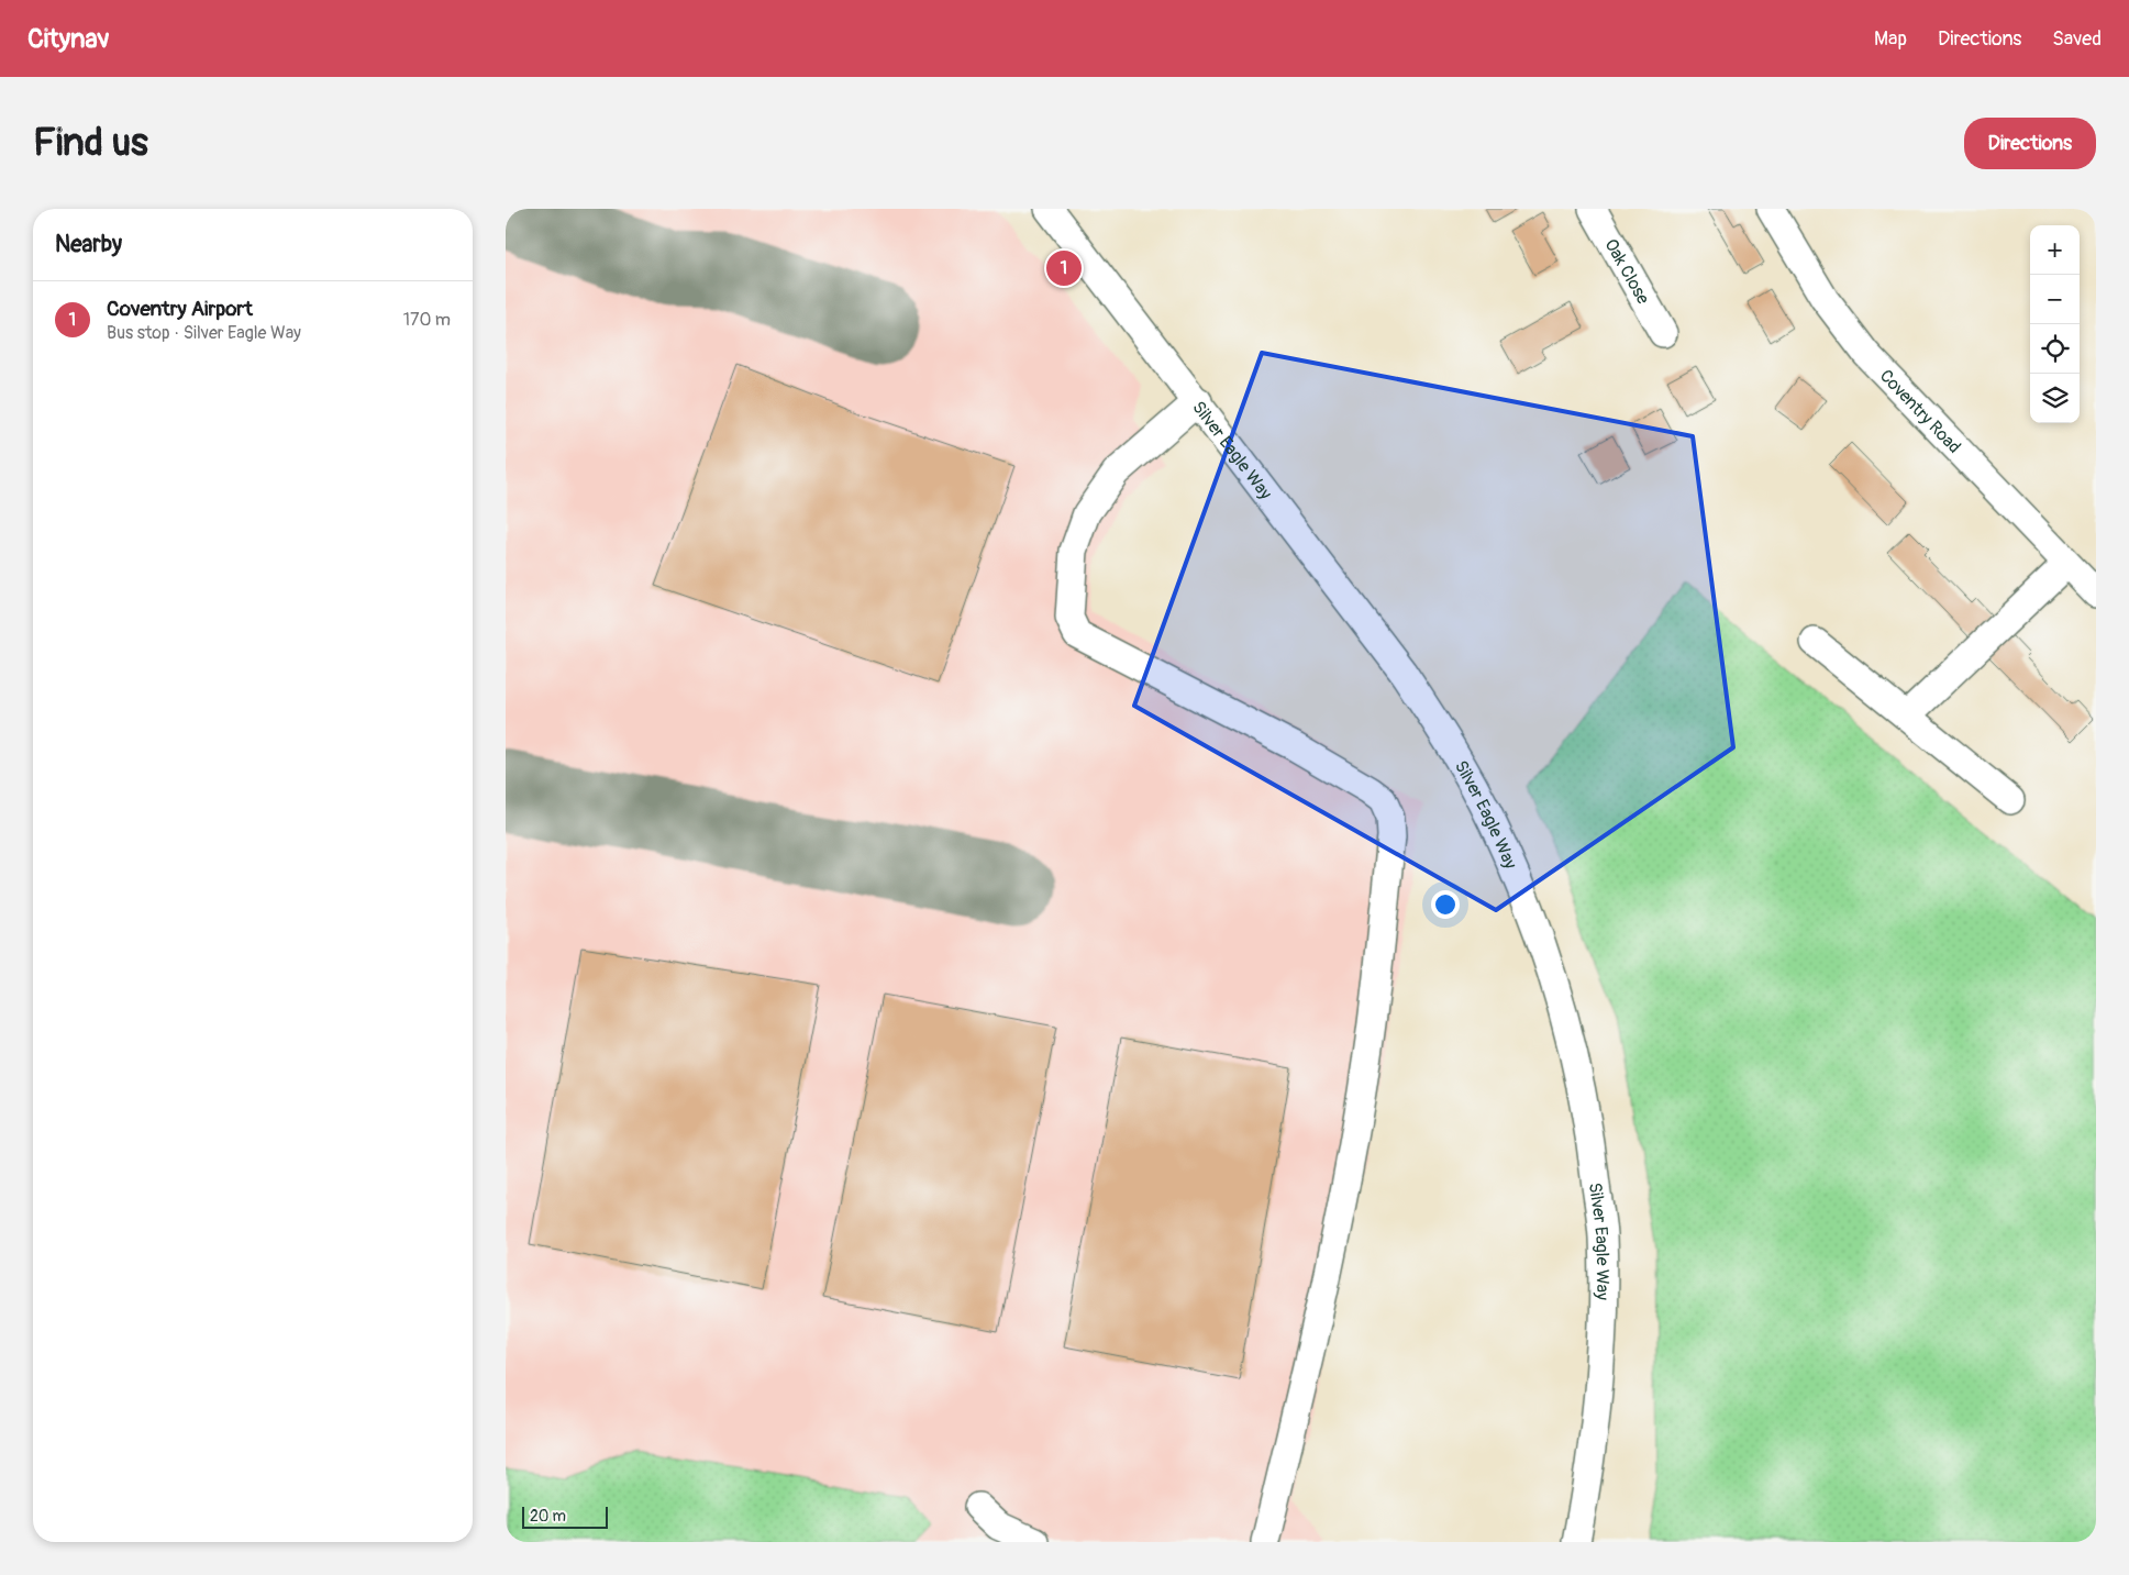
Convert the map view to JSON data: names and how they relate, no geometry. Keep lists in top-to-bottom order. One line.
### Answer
{"streets":{"street":["Oak Close","Coventry Road","Silver Eagle Way"]},"scale_bar":"20 m","page":{"header":"Citynav","nav":["Map","Directions","Saved"],"buttons":"Directions","title":"Find us","heading":"Nearby","map_buttons":["+","−"],"pins":"1","list":[{"mark":"1","name":"Coventry Airport","note":"Bus stop · Silver Eagle Way","value":"170 m"}],"scale":"20 m"}}
